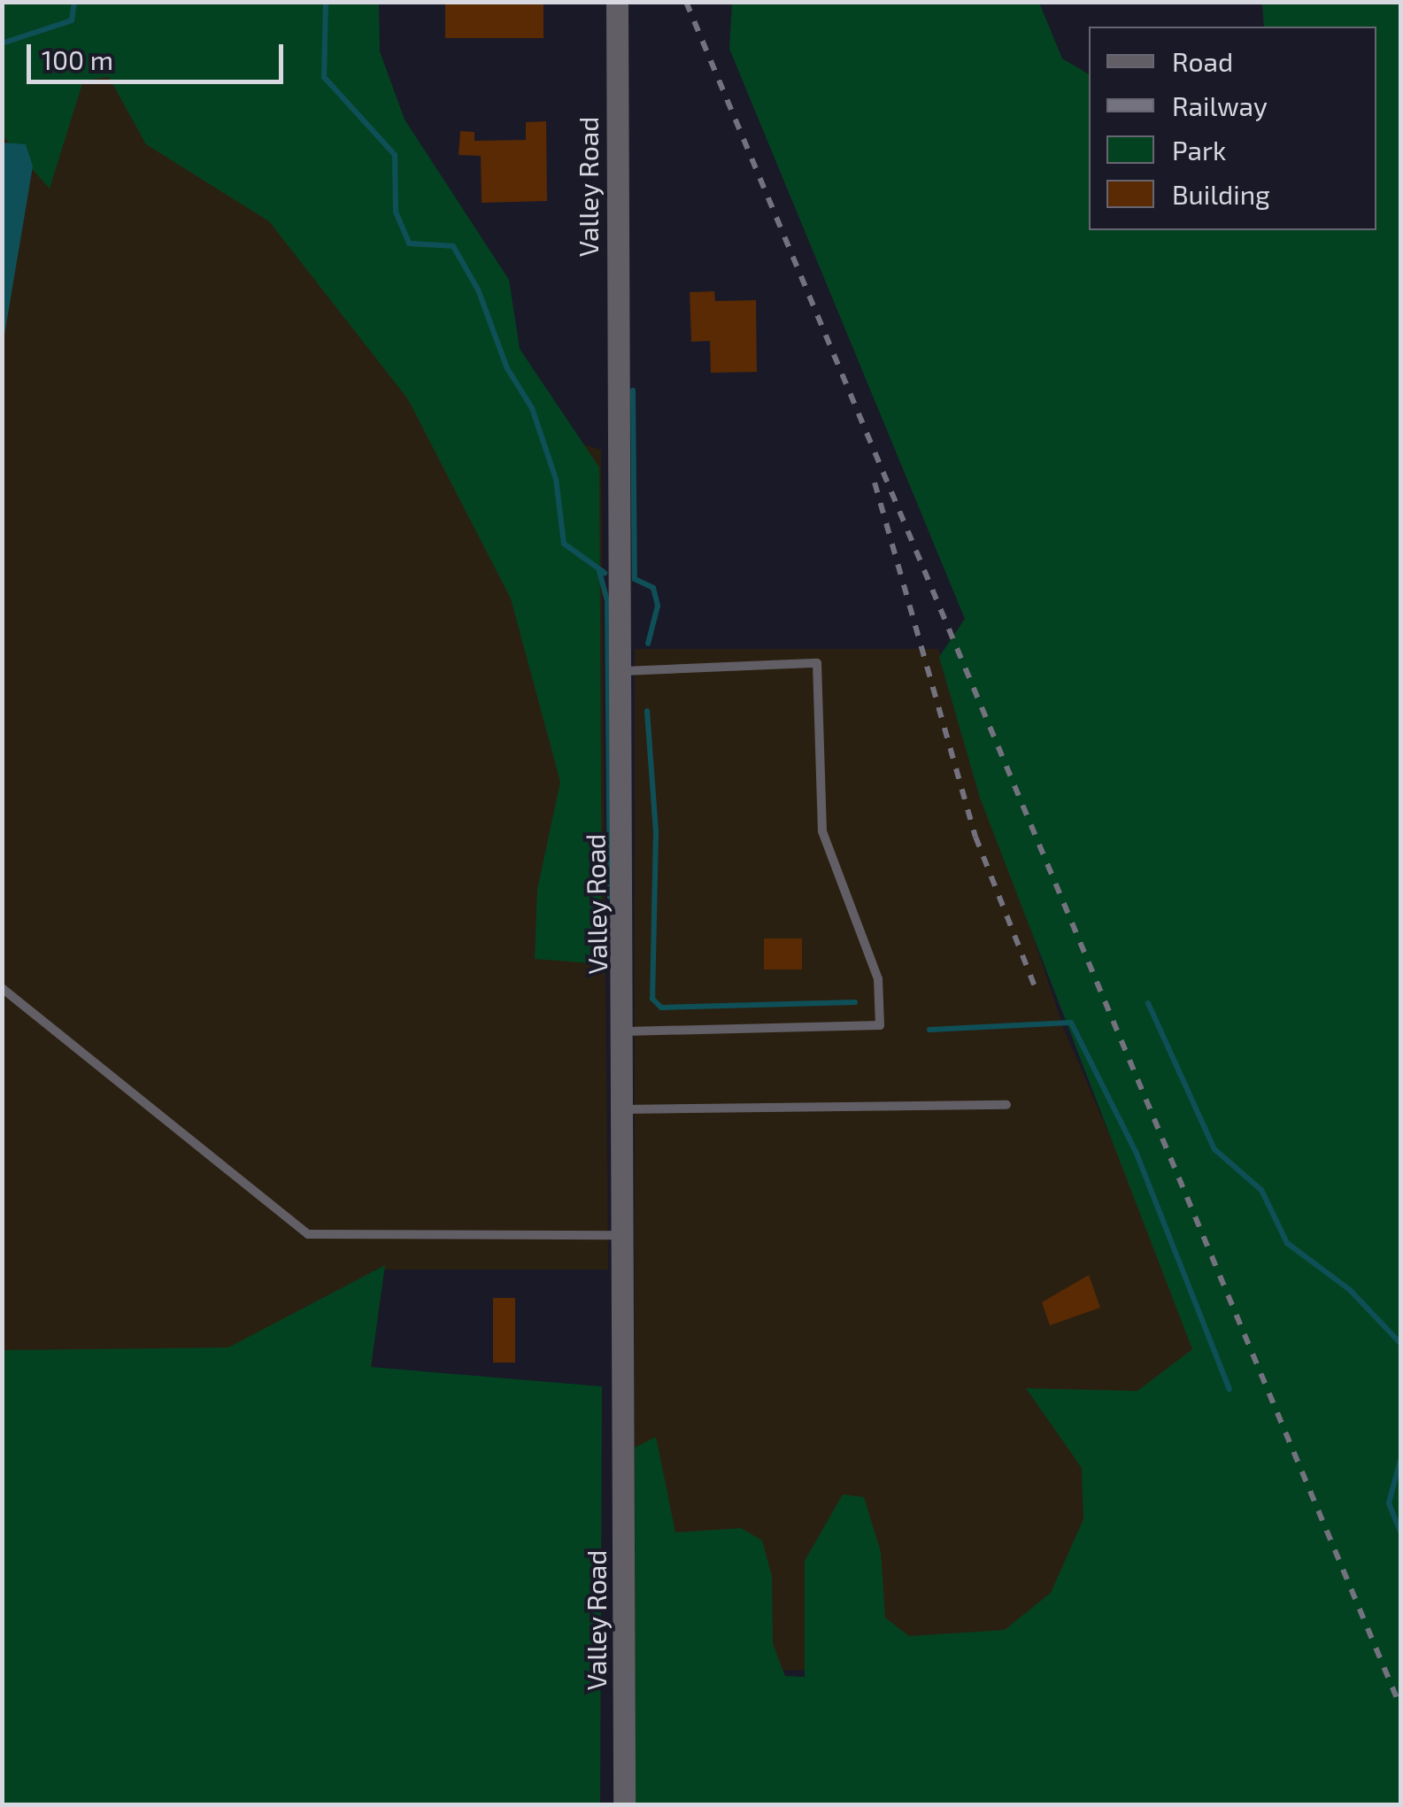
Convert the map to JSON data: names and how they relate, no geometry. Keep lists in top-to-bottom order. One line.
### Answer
{"streets":{"street":["Valley Road"]},"legend":["Road","Railway","Park","Building"],"scale_bar":"100 m"}
